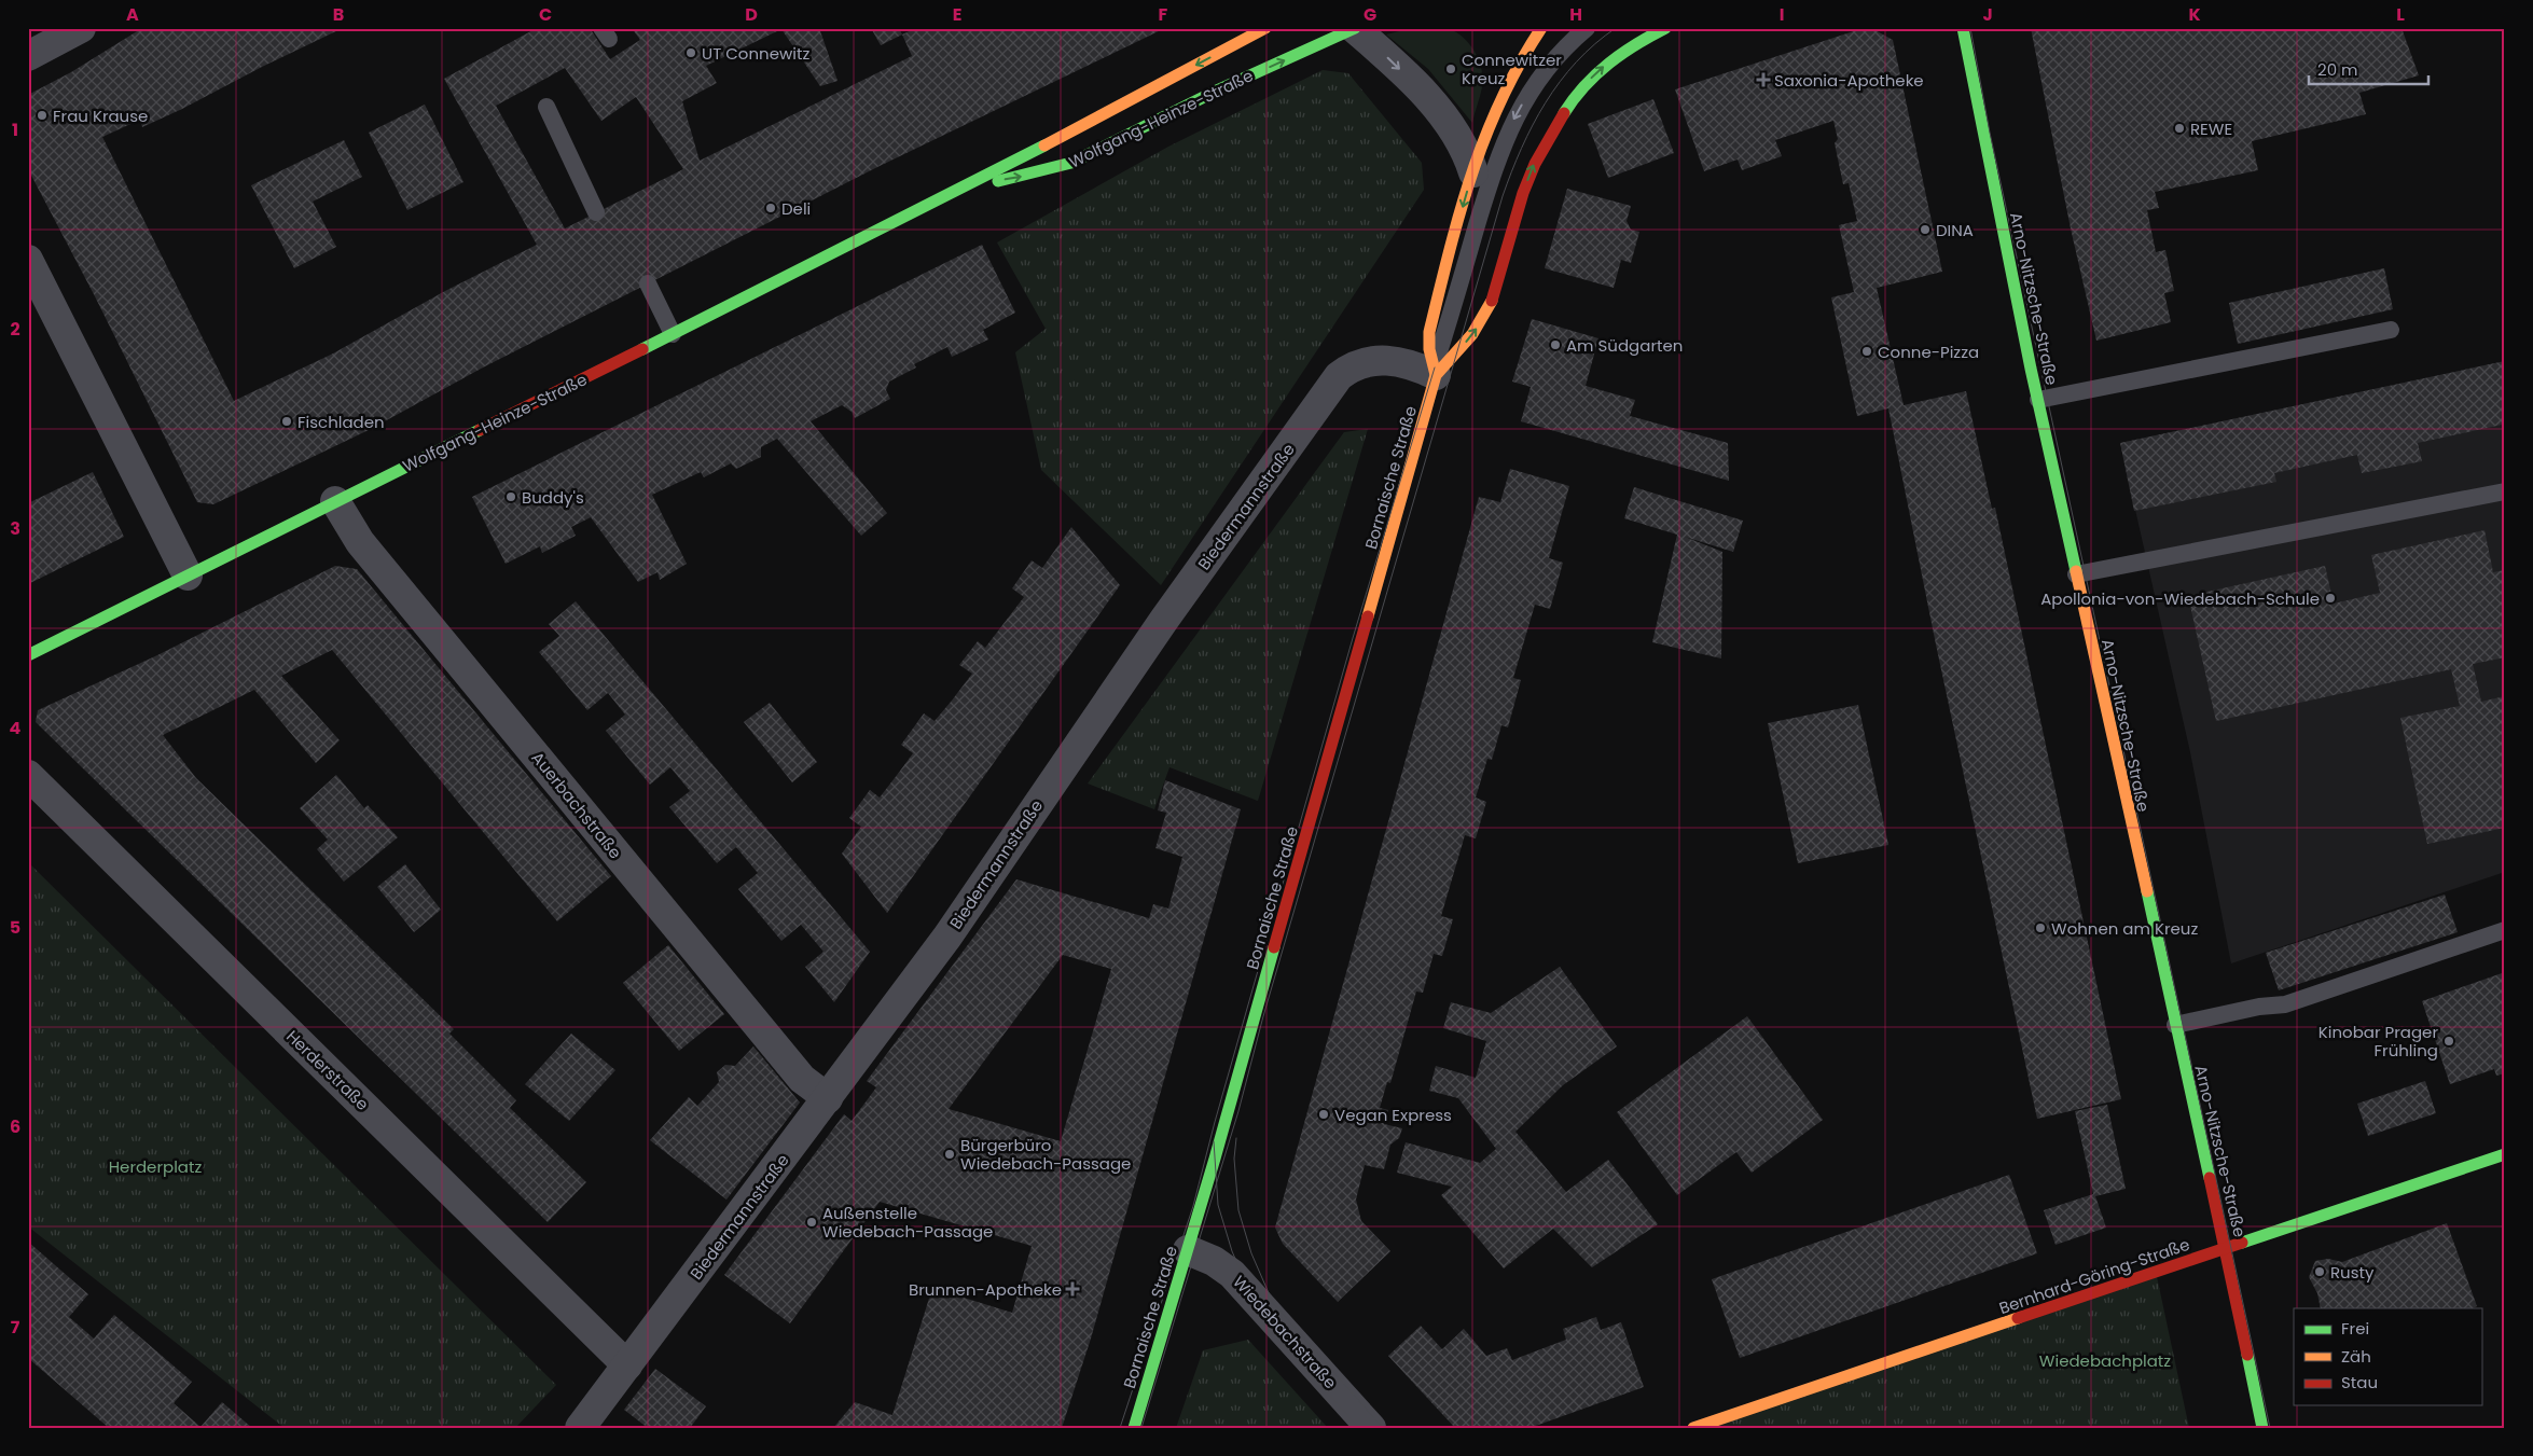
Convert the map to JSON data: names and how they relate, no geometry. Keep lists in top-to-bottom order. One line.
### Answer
{"streets":{"main road":["Wolfgang-Heinze-Straße","Arno-Nitzsche-Straße","Bornaische Straße","Bernhard-Göring-Straße"],"street":["Biedermannstraße","Auerbachstraße","Herderstraße","Wiedebachstraße"]},"crossings":[["Wolfgang-Heinze-Straße","Bornaische Straße"],["Wolfgang-Heinze-Straße","Auerbachstraße"],["Arno-Nitzsche-Straße","Bernhard-Göring-Straße"],["Bornaische Straße","Biedermannstraße"],["Bornaische Straße","Wiedebachstraße"],["Biedermannstraße","Auerbachstraße"],["Biedermannstraße","Herderstraße"]],"parks":["Herderplatz","Wiedebachplatz"],"places":{"other":["UT Connewitz","Connewitzer Kreuz","Frau Krause","REWE","Deli","DINA","Am Südgarten","Conne-Pizza","Fischladen","Buddy's","Apollonia-von-Wiedebach-Schule","Wohnen am Kreuz","Kinobar Prager Frühling","Vegan Express","Bürgerbüro Wiedebach-Passage","Außenstelle Wiedebach-Passage","Rusty"],"health":["Saxonia-Apotheke","Brunnen-Apotheke"]},"legend":["Frei","Zäh","Stau"],"scale_bar":"20 m","grid":{"columns":["A","B","C","D","E","F","G","H","I","J","K","L"],"rows":["1","2","3","4","5","6","7"]}}
